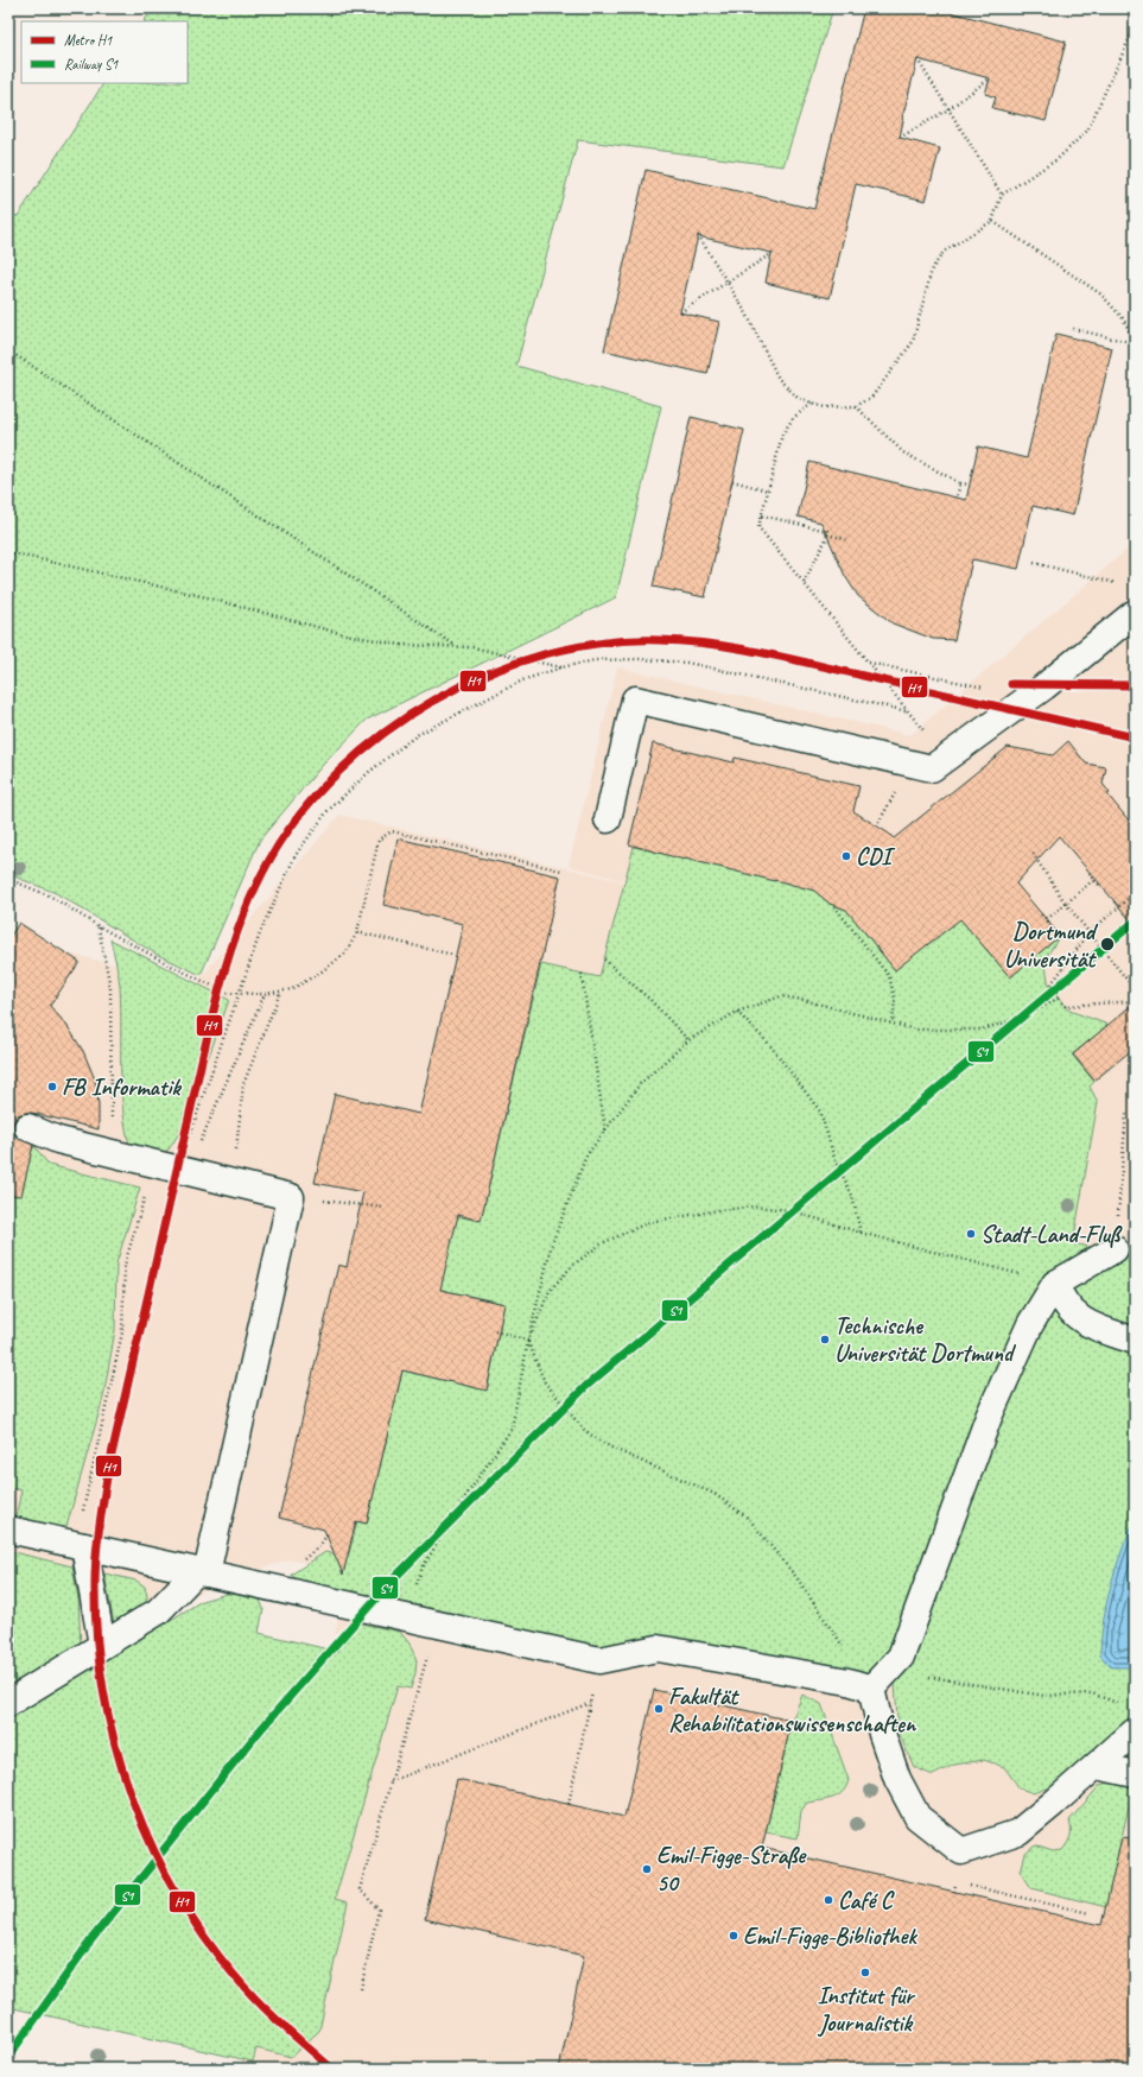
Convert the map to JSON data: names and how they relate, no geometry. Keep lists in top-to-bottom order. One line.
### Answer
{"places":["CDI","Dortmund Universität","FB Informatik","Stadt-Land-Fluß","Technische Universität Dortmund","Fakultät Rehabilitationswissenschaften","Emil-Figge-Straße 50","Café C","Emil-Figge-Bibliothek","Institut für Journalistik"],"lines":["metro line H1","rail line S1"],"legend":["Metro H1","Railway S1"]}
